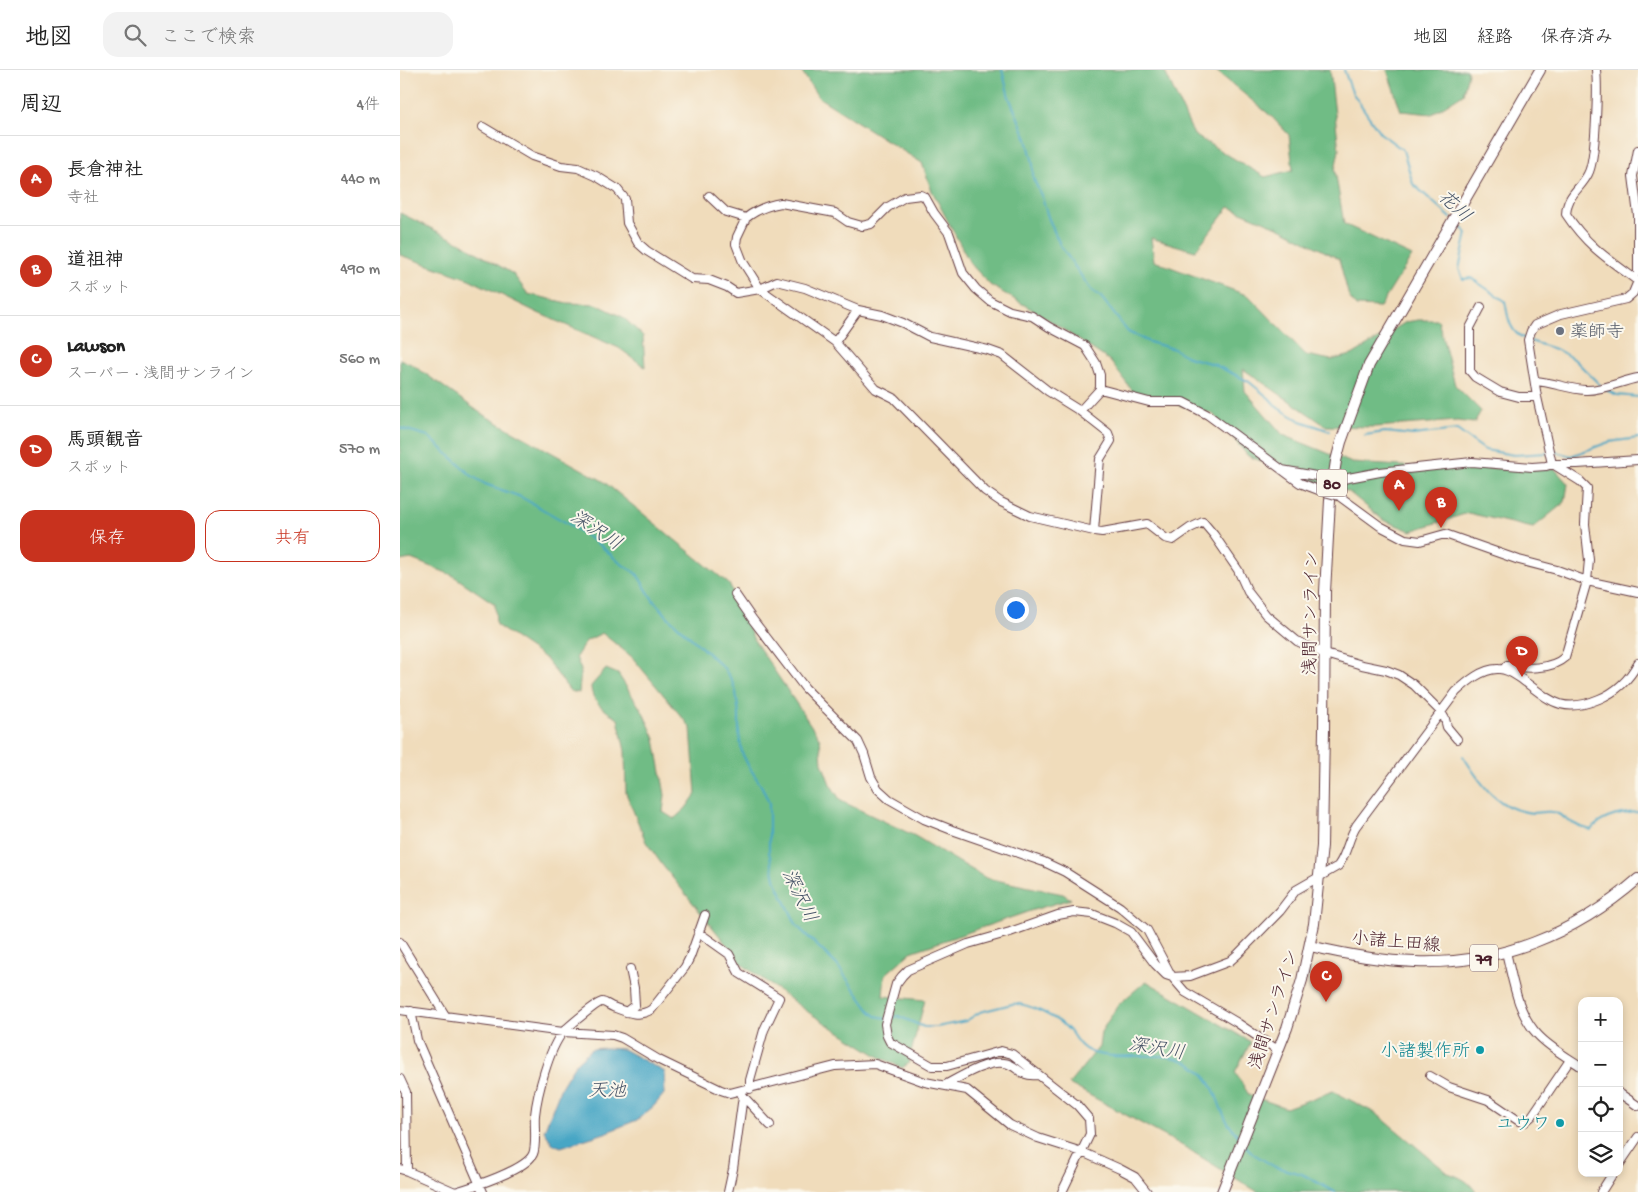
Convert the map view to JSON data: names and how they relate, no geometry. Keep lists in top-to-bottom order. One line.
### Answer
{"streets":{"main road":["80","浅間サンライン","小諸上田線","79"]},"crossings":[["浅間サンライン","小諸上田線"]],"water":["花川","深沢川","天池"],"places":["薬師寺","小諸製作所","ユウワ"],"page":{"header":"地図","search":"ここで検索","nav":["地図","経路","保存済み"],"heading":["周辺","4件"],"list":[{"mark":"A","name":"長倉神社","note":"寺社","value":"440 m"},{"mark":"B","name":"道祖神","note":"スポット","value":"490 m"},{"mark":"C","name":"Lawson","note":"スーパー · 浅間サンライン","value":"560 m"},{"mark":"D","name":"馬頭観音","note":"スポット","value":"570 m"}],"pins":["A","B","D","C"],"buttons":["保存","共有"],"map_buttons":["+","−"]}}
